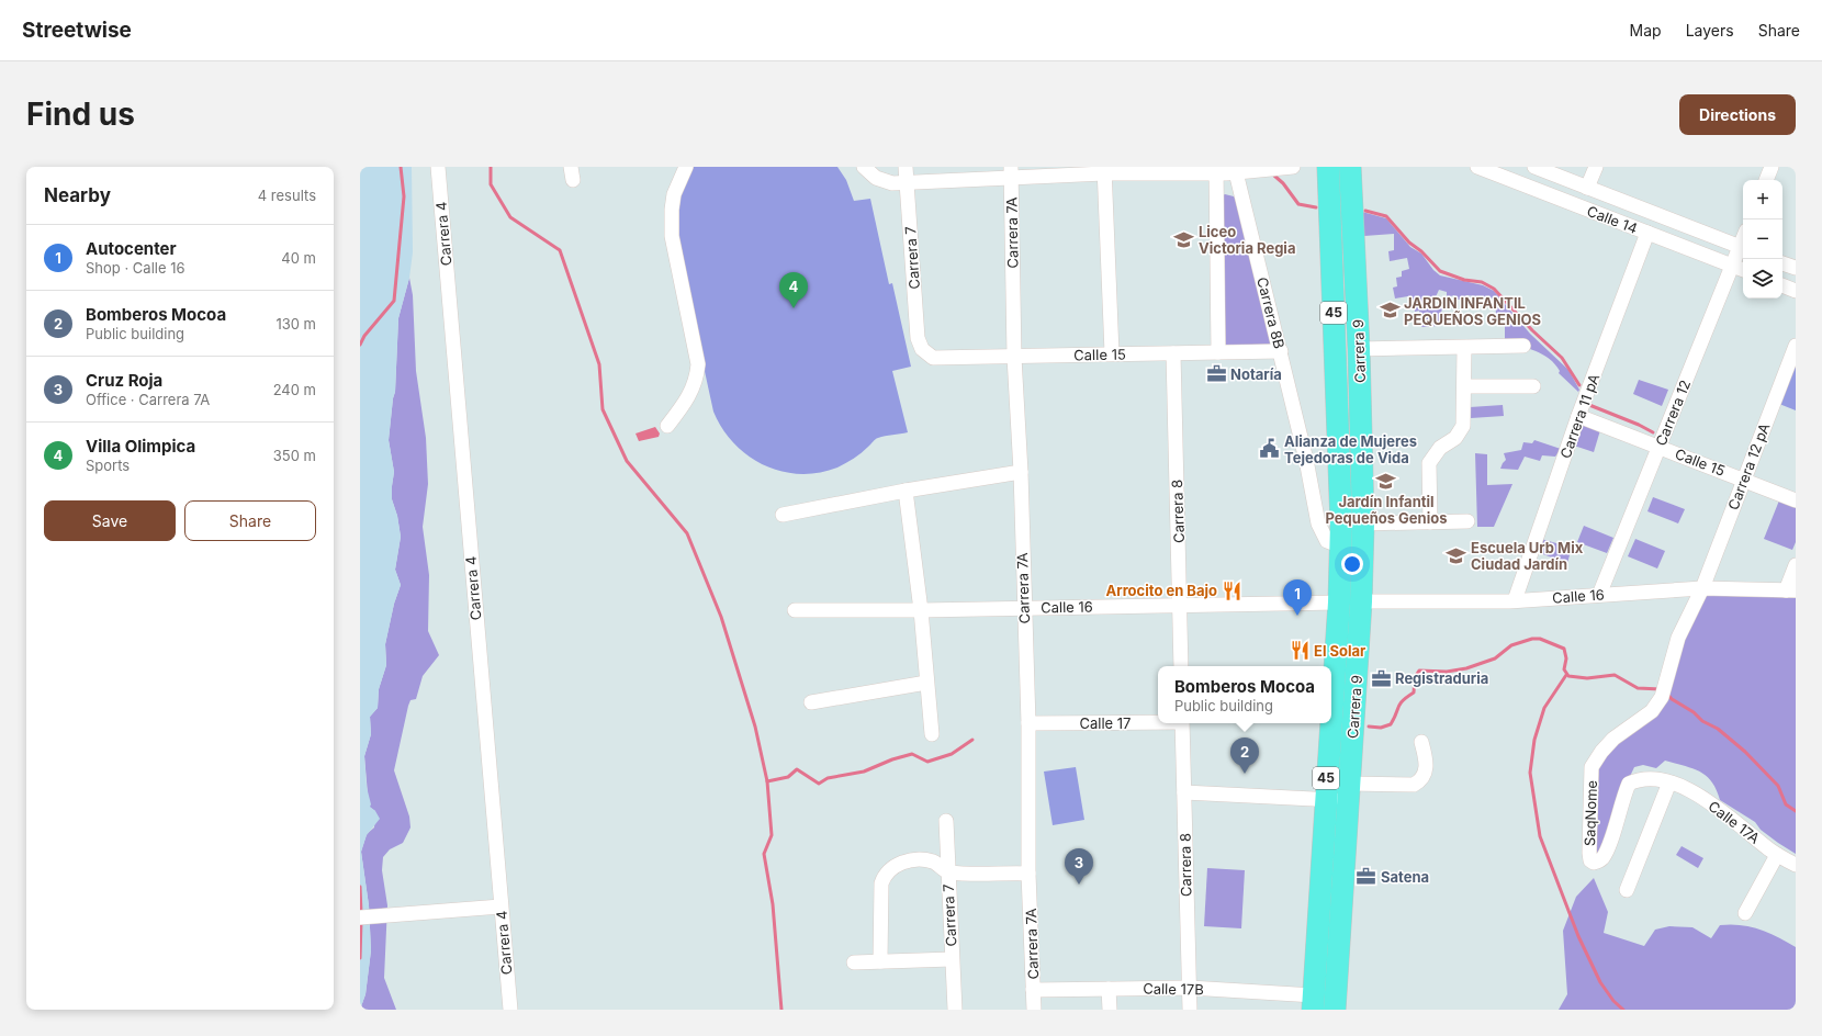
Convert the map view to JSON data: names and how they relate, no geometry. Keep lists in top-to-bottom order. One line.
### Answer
{"streets":{"highway":["45","Carrera 9"],"street":["Calle 14","Carrera 7A","Carrera 4","Carrera 7","Carrera 8B","Calle 15","Carrera 12","Carrera 11 pA","Carrera 12 pA","Carrera 8","Calle 16","Calle 17","SaqNome","Calle 17A","Calle 17B"]},"crossings":[["Calle 14","Carrera 12"],["Calle 14","Carrera 11 pA"],["Carrera 7A","Calle 15"],["Carrera 7A","Calle 16"],["Carrera 7A","Calle 17"],["Carrera 7A","Calle 17B"],["Carrera 7","Calle 15"],["Carrera 8B","Carrera 9"],["Carrera 8B","Calle 15"],["Carrera 9","Calle 16"],["Carrera 9","Calle 17B"],["Calle 15","Carrera 12"],["Calle 15","Carrera 11 pA"],["Calle 15","Carrera 12 pA"],["Calle 15","Carrera 8"],["Carrera 12","Calle 16"],["Carrera 11 pA","Calle 16"],["Carrera 12 pA","Calle 16"],["Carrera 12 pA","SaqNome"],["Carrera 8","Calle 16"],["Carrera 8","Calle 17B"],["Calle 16","SaqNome"],["SaqNome","Calle 17A"]],"places":{"school or university":["Liceo Victoria Regia","JARDIN INFANTIL PEQUEÑOS GENIOS","Jardín Infantil Pequeños Genios","Escuela Urb Mix Ciudad Jardín"],"office":["Notaría","Registraduria","Satena"],"public building":["Alianza de Mujeres Tejedoras de Vida"],"restaurant":["Arrocito en Bajo","El Solar"]},"page":{"header":"Streetwise","nav":["Map","Layers","Share"],"buttons":["Directions",["Save","Share"]],"title":"Find us","heading":["Nearby","4 results"],"map_buttons":["+","−"],"list":[{"mark":"1","name":"Autocenter","note":"Shop · Calle 16","value":"40 m"},{"mark":"2","name":"Bomberos Mocoa","note":"Public building","value":"130 m"},{"mark":"3","name":"Cruz Roja","note":"Office · Carrera 7A","value":"240 m"},{"mark":"4","name":"Villa Olimpica","note":"Sports","value":"350 m"}],"pins":["4","1","2","3"],"popup":["Bomberos Mocoa","Public building"]}}
